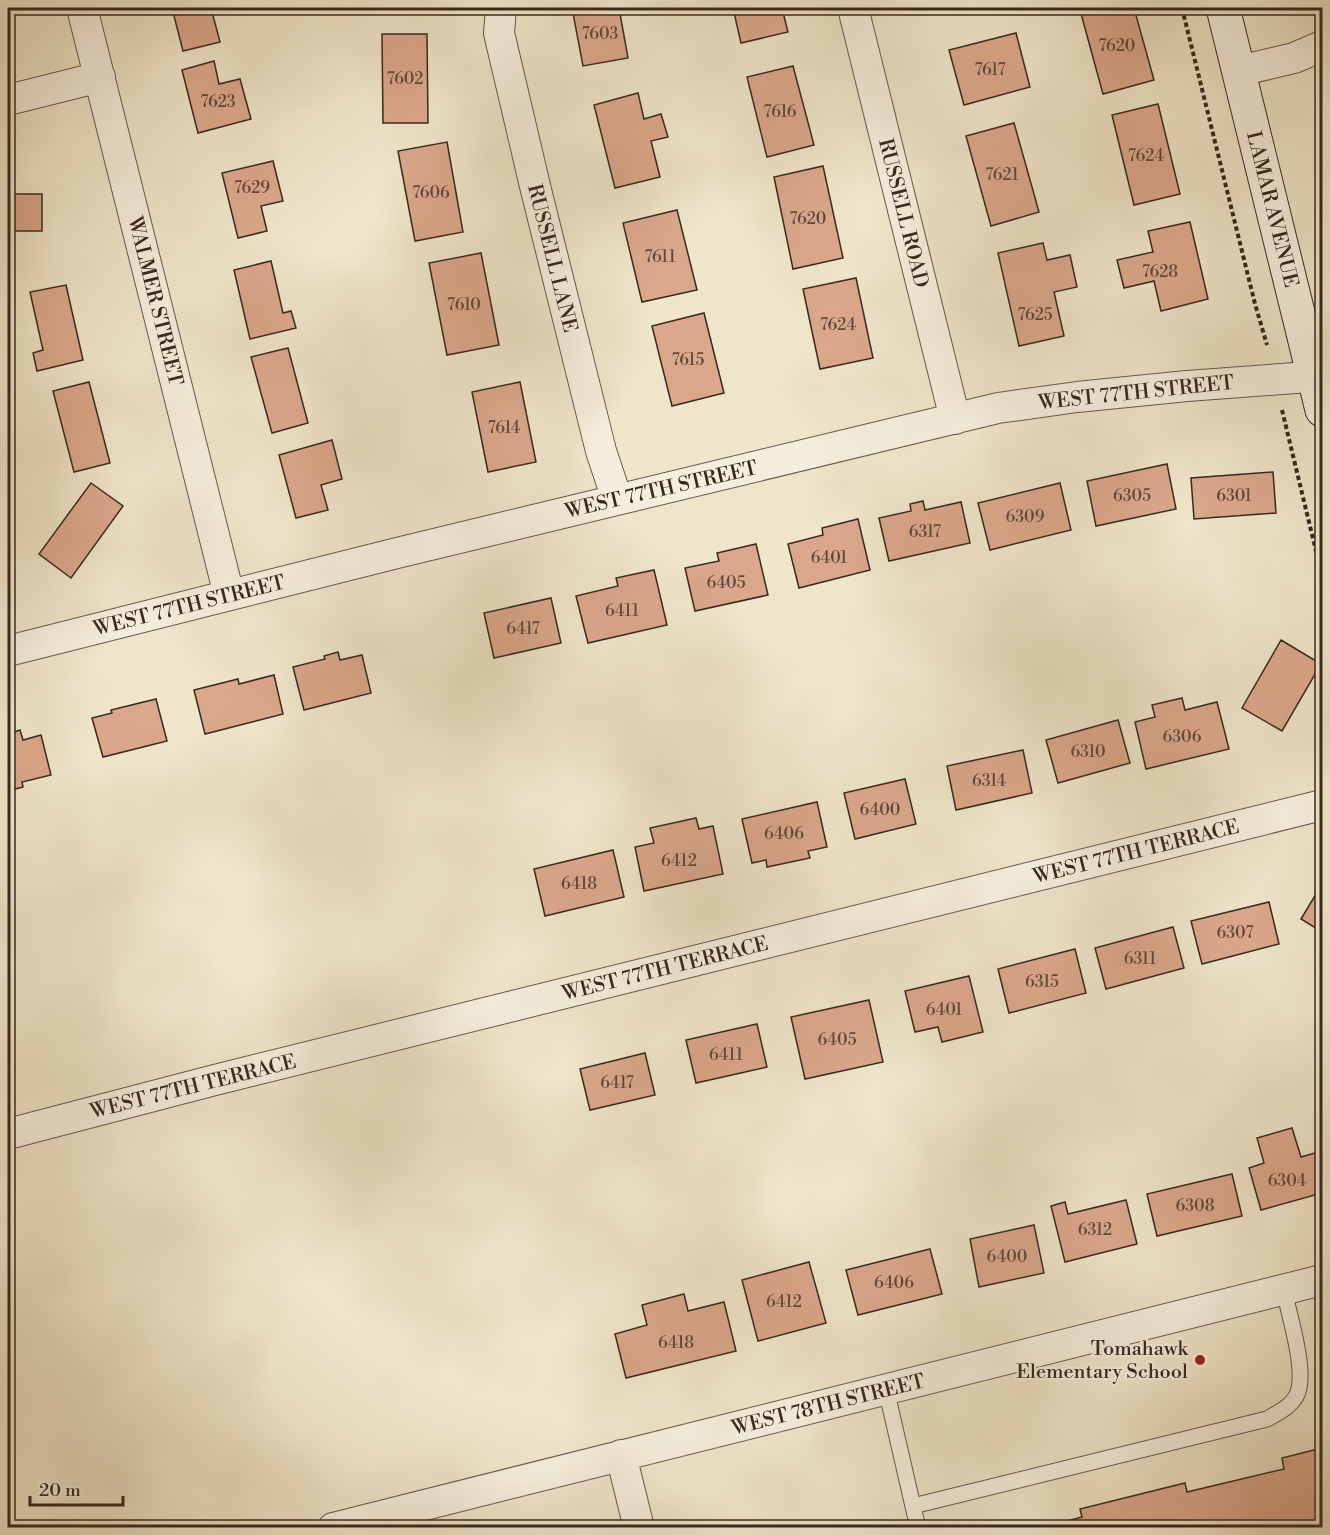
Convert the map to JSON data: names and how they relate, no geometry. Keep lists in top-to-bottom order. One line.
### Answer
{"streets":{"street":["LAMAR AVENUE","RUSSELL ROAD","RUSSELL LANE","WALMER STREET","WEST 77TH STREET","WEST 77TH TERRACE","WEST 78TH STREET"]},"crossings":[["LAMAR AVENUE","WEST 77TH STREET"],["RUSSELL ROAD","WEST 77TH STREET"],["RUSSELL LANE","WEST 77TH STREET"],["WALMER STREET","WEST 77TH STREET"]],"places":["Tomahawk Elementary School"],"house_numbers":["7603","7620","7617","7602","7623","7616","7624","7621","7629","7606","7620","7611","7628","7610","7625","7624","7615","7614","6305","6301","6309","6317","6401","6405","6411","6417","6306","6310","6314","6400","6406","6412","6418","6307","6311","6315","6401","6405","6411","6417","6304","6308","6312","6400","6406","6412","6418"],"scale_bar":"20 m"}
